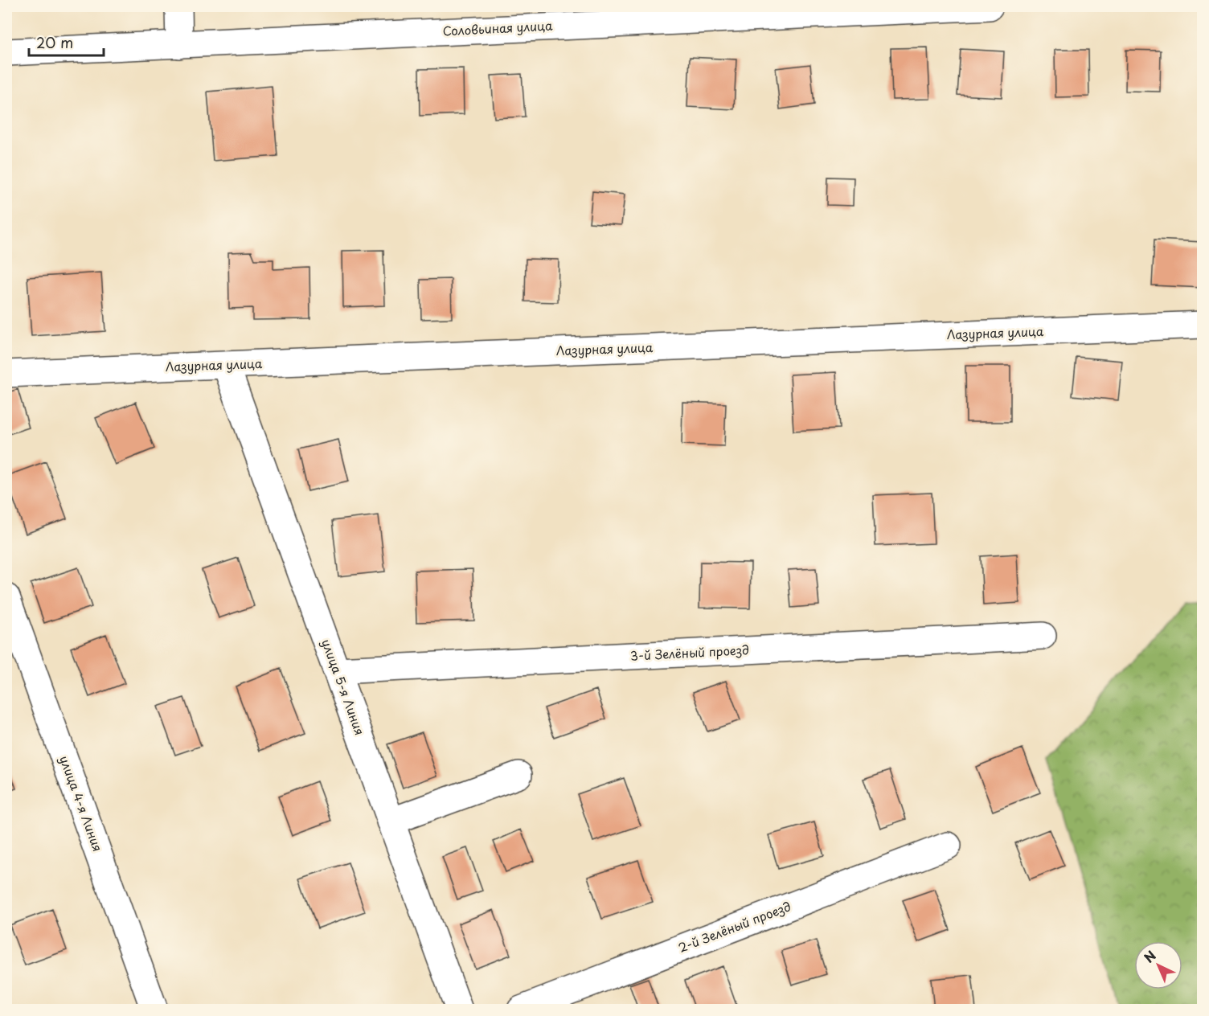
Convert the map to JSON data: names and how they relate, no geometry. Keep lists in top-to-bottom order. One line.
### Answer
{"streets":{"street":["Соловьиная улица","Лазурная улица","3-й Зелёный проезд","улица 5-я Линия","улица 4-я Линия","2-й Зелёный проезд"]},"crossings":[["Лазурная улица","улица 5-я Линия"],["3-й Зелёный проезд","улица 5-я Линия"]],"scale_bar":"20 m","north":"top left"}
